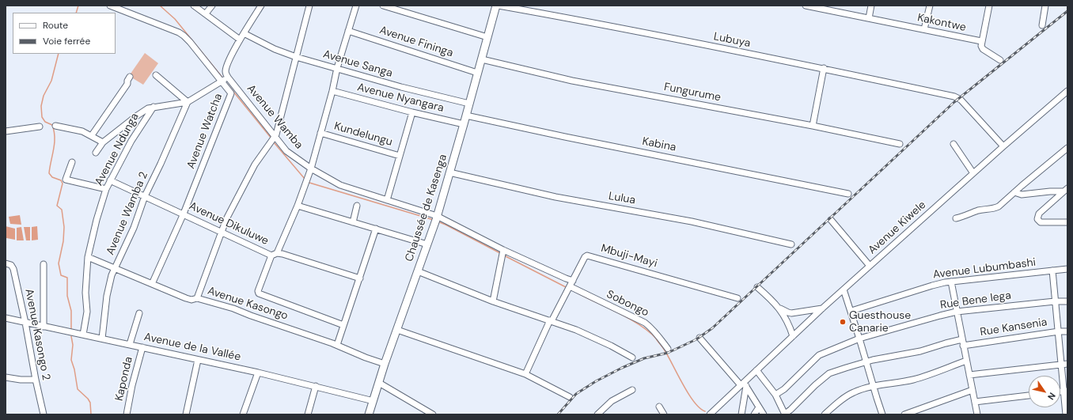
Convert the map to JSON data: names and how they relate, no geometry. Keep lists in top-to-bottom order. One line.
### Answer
{"streets":{"main road":["Chaussée de Kasenga"],"street":["Kakontwe","Lubuya","Avenue Fininga","Avenue Sanga","Fungurume","Avenue Nyangara","Avenue Wamba","Avenue Watcha","Kundelungu","Kabina","Avenue Ndunga","Lulua","Avenue Wamba 2","Avenue Dikuluwe","Avenue Kiwele","Mbuji-Mayi","Avenue Lubumbashi","Rue Bene lega","Avenue Kasongo","Sobongo","Rue Kansenia","Avenue Kasongo 2","Avenue de la Vallée","Kaponda"]},"crossings":[["Lubuya","Chaussée de Kasenga"],["Lubuya","Avenue Kiwele"],["Avenue Fininga","Chaussée de Kasenga"],["Avenue Sanga","Chaussée de Kasenga"],["Fungurume","Chaussée de Kasenga"],["Avenue Nyangara","Chaussée de Kasenga"],["Avenue Wamba","Chaussée de Kasenga"],["Avenue Wamba","Mbuji-Mayi"],["Avenue Watcha","Avenue Dikuluwe"],["Avenue Watcha","Avenue Kasongo"],["Kabina","Chaussée de Kasenga"],["Avenue Ndunga","Avenue Dikuluwe"],["Avenue Ndunga","Avenue Kasongo"],["Avenue Ndunga","Avenue de la Vallée"],["Lulua","Chaussée de Kasenga"],["Chaussée de Kasenga","Avenue Kasongo"],["Chaussée de Kasenga","Avenue de la Vallée"],["Avenue Wamba 2","Avenue Dikuluwe"],["Avenue Wamba 2","Avenue Kasongo"],["Avenue Wamba 2","Avenue de la Vallée"],["Mbuji-Mayi","Sobongo"],["Avenue Kasongo 2","Avenue de la Vallée"],["Avenue de la Vallée","Kaponda"]],"places":["Guesthouse Canarie"],"legend":["Route","Voie ferrée"],"north":"bottom right"}
